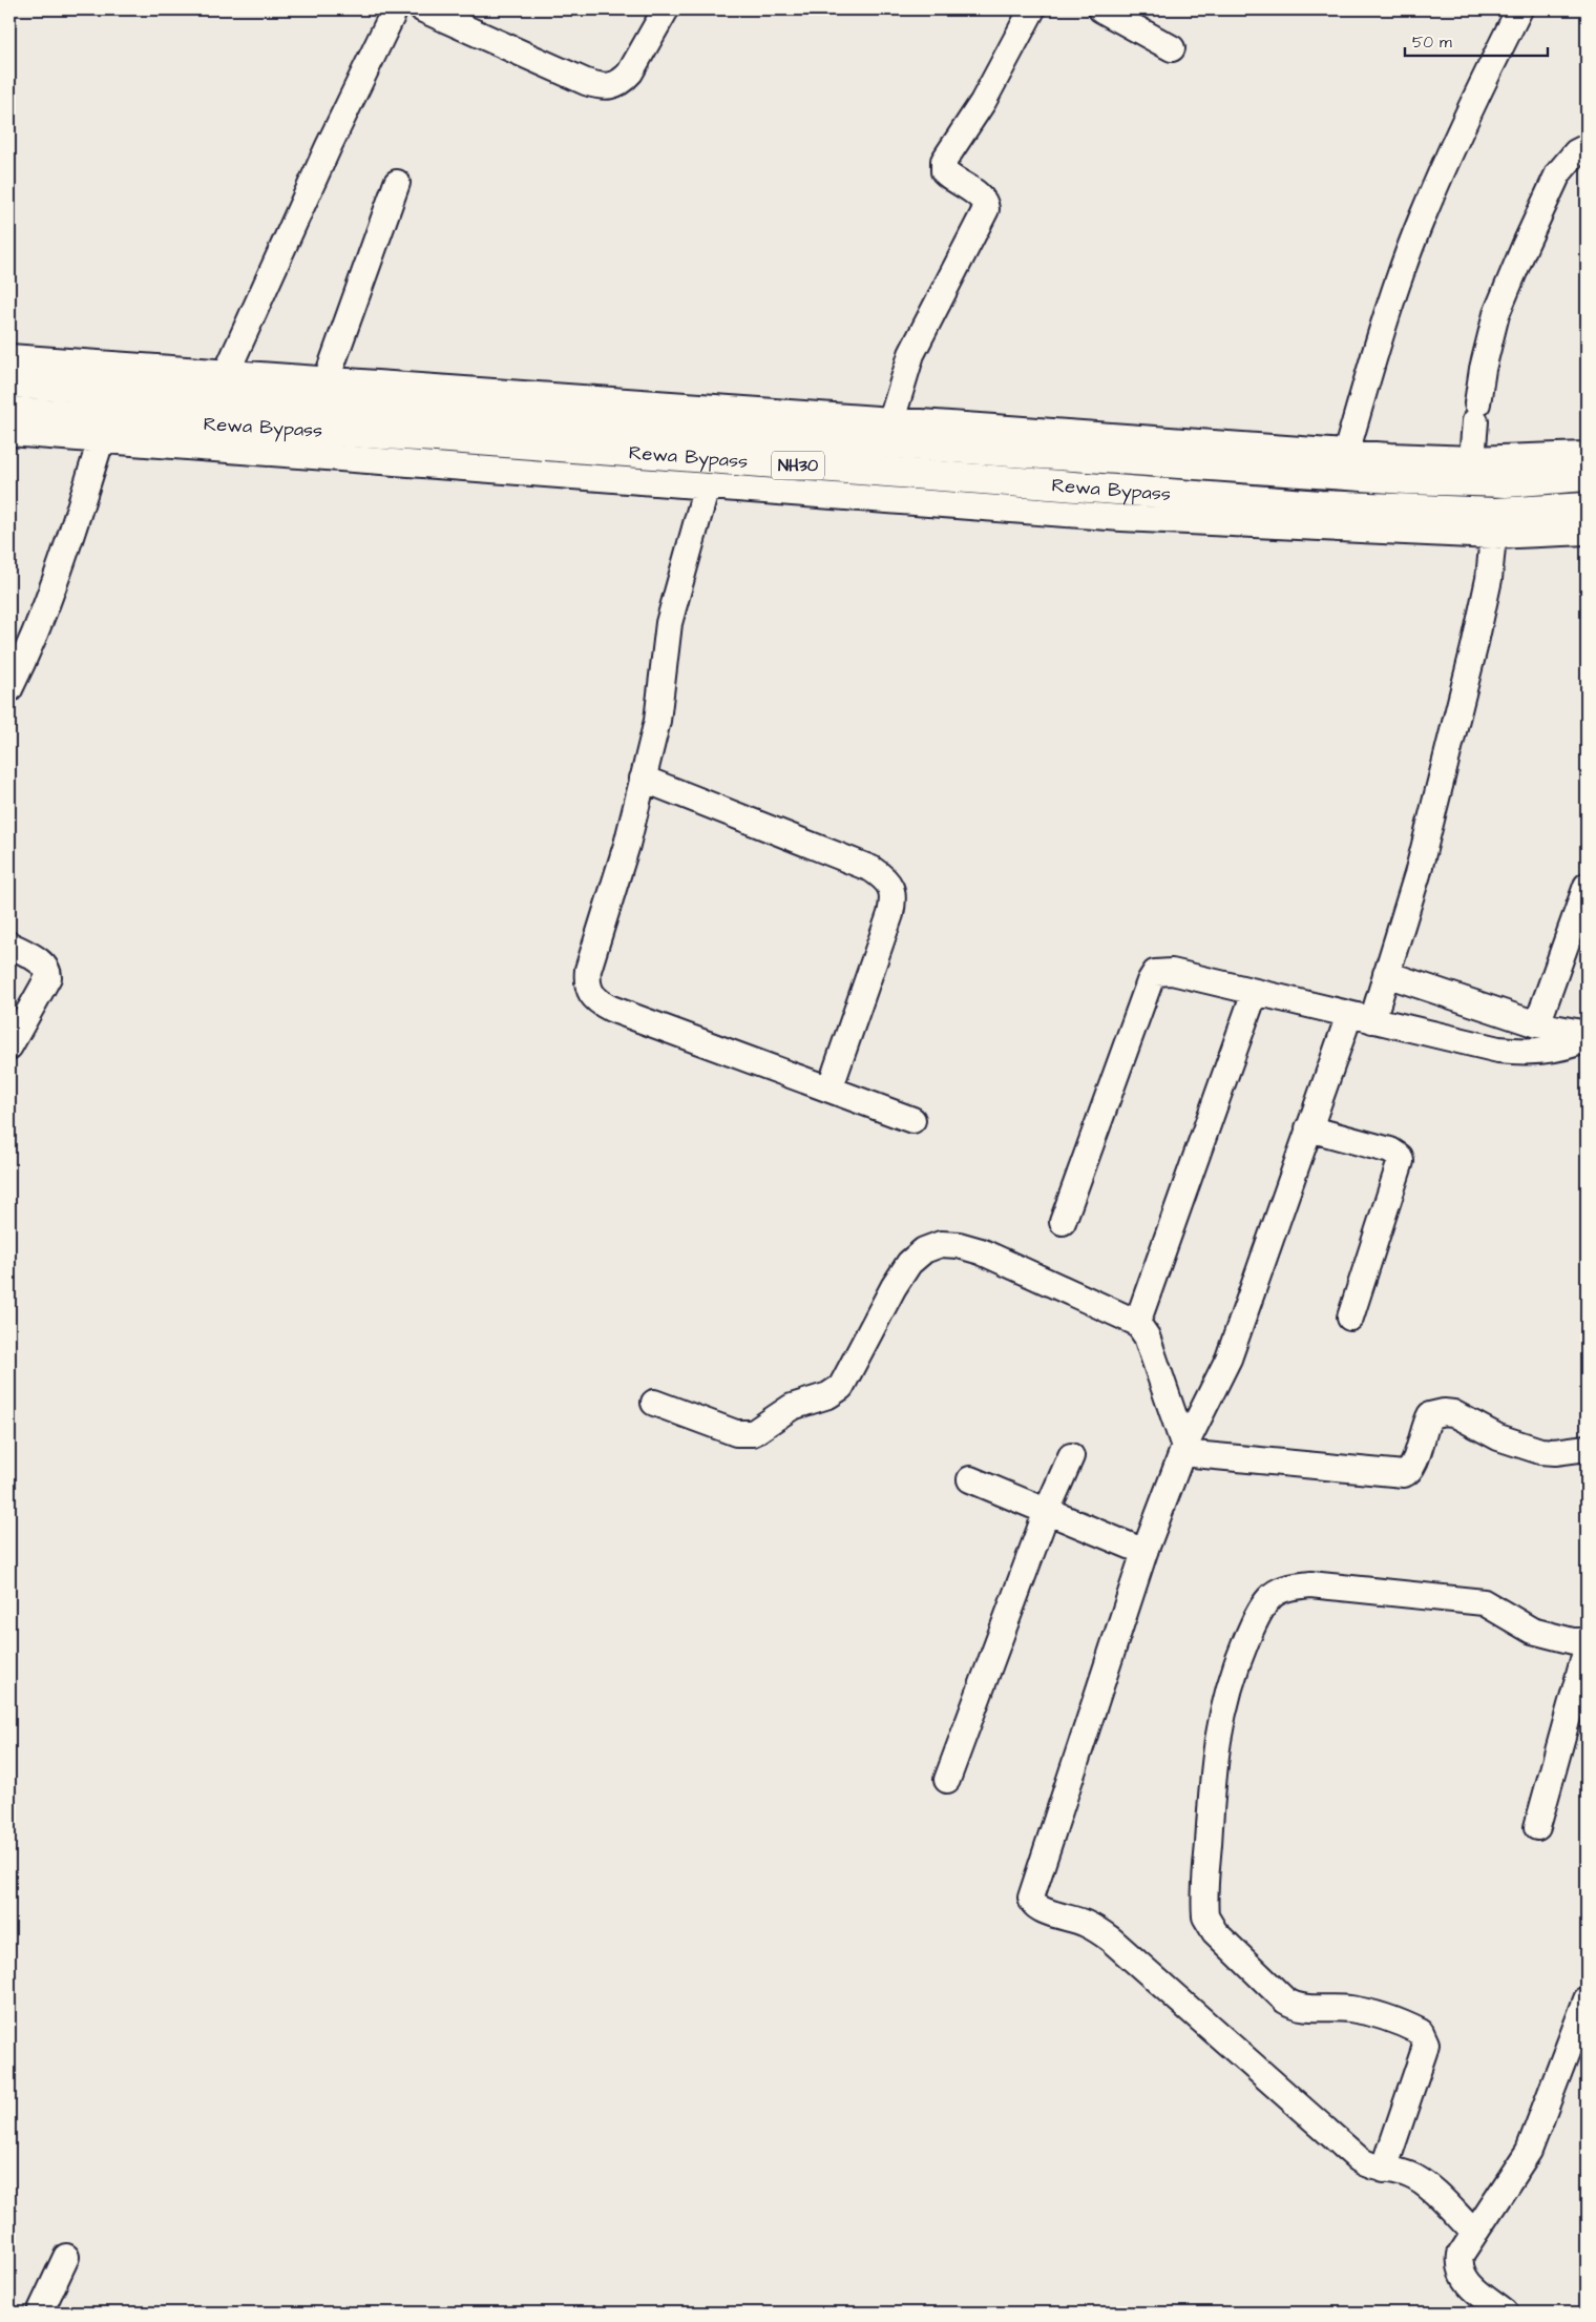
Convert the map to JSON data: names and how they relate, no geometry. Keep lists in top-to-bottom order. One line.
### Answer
{"streets":{"highway":["Rewa Bypass","NH30"]},"scale_bar":"50 m"}
